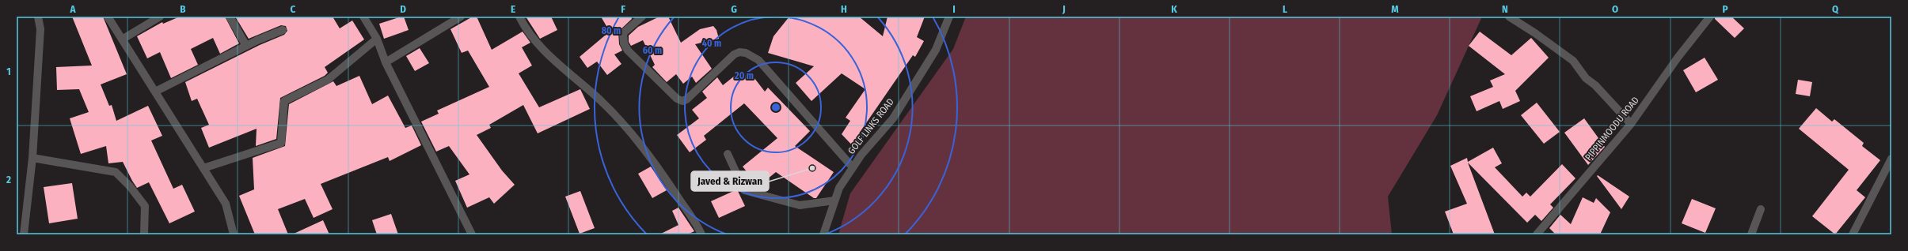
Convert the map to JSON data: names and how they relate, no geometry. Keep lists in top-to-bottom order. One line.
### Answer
{"streets":{"street":["GOLF LINKS ROAD","PIPPINMOODU ROAD"]},"places":["Javed & Rizwan"],"grid":{"columns":["A","B","C","D","E","F","G","H","I","J","K","L","M","N","O","P","Q"],"rows":["1","2"]},"rings":["80 m","40 m","60 m","20 m"]}
